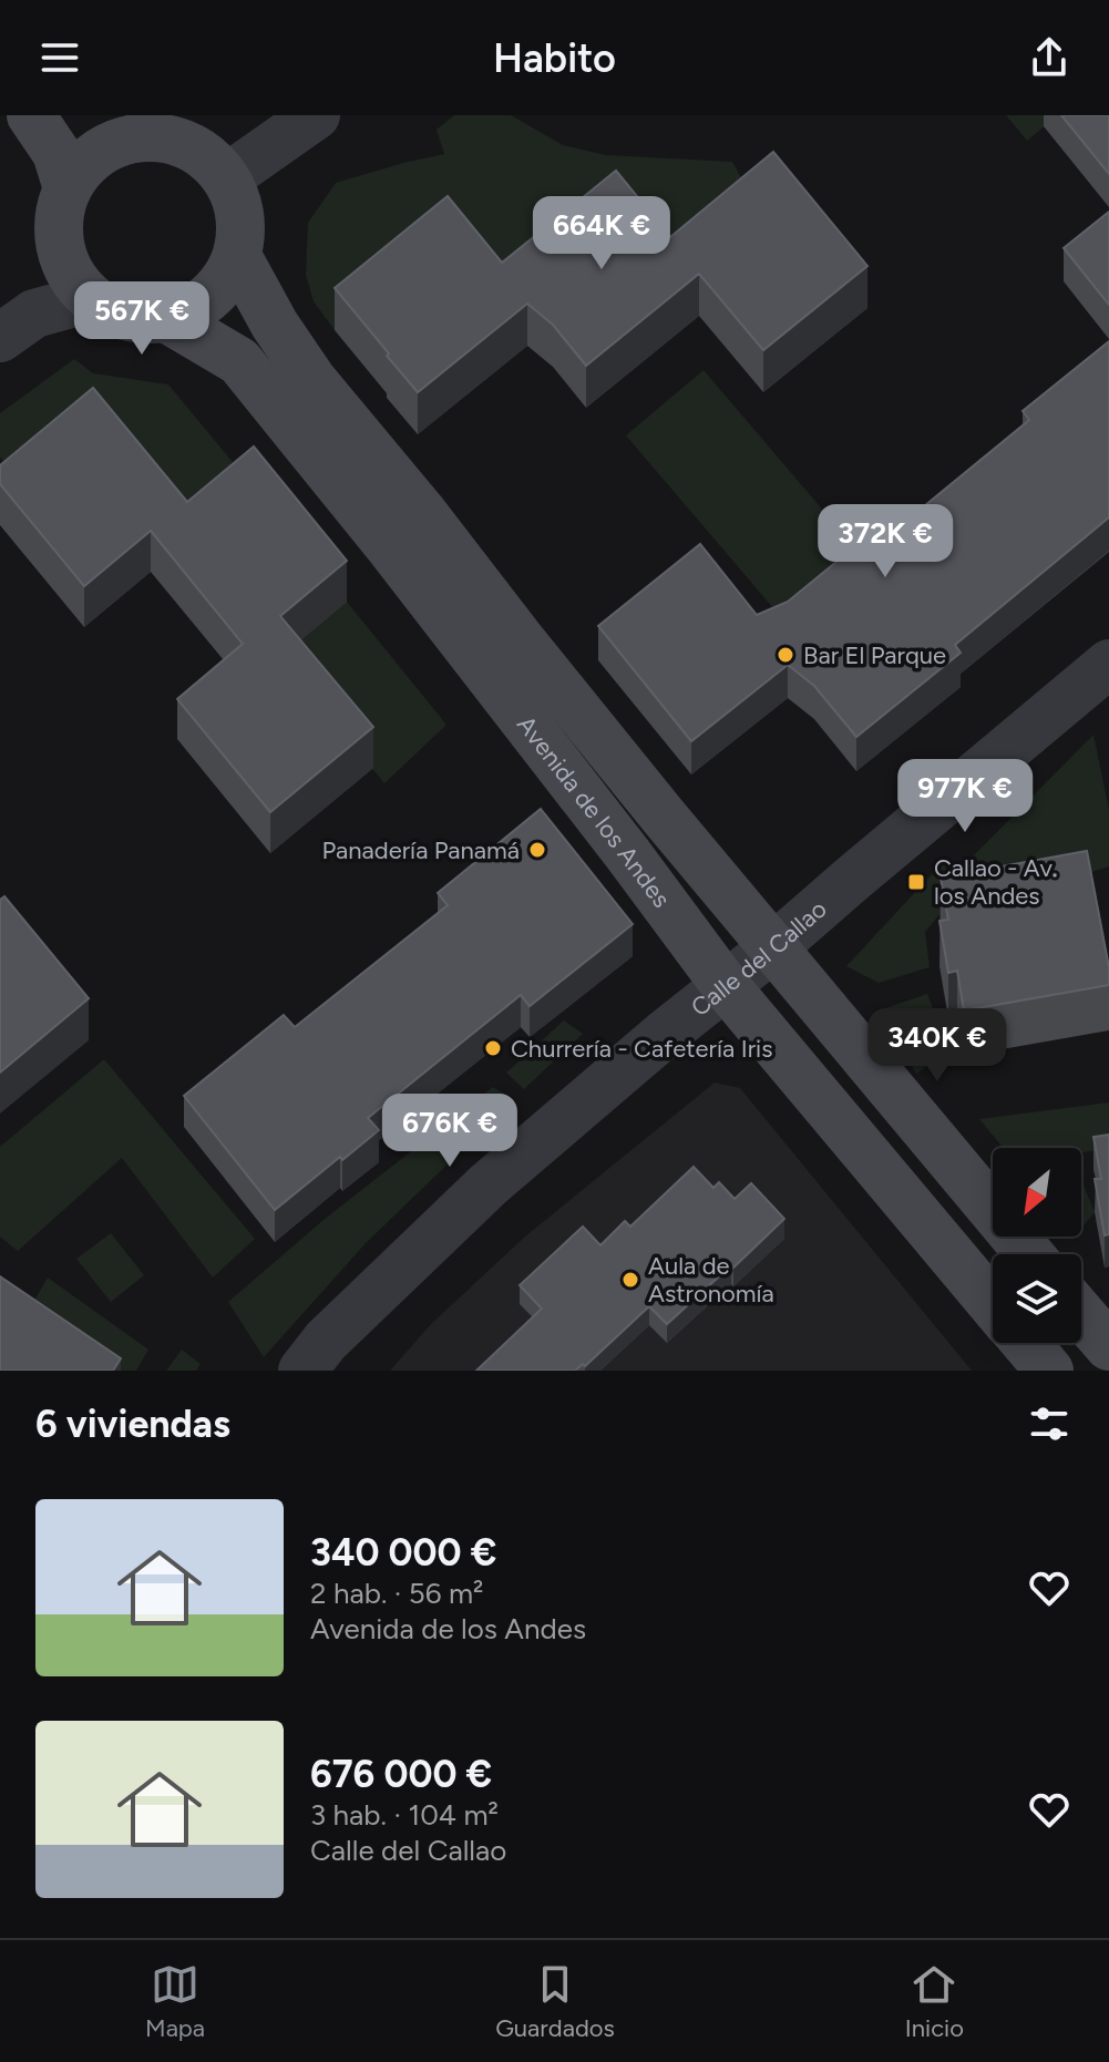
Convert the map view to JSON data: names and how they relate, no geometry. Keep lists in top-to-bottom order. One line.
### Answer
{"streets":{"main road":["Avenida de los Andes"],"street":["Calle del Callao"]},"crossings":[["Avenida de los Andes","Calle del Callao"]],"places":{"other":["Bar El Parque","Panadería Panamá","Churrería - Cafetería Iris","Aula de Astronomía"],"transit":["Callao - Av. los Andes"]},"north":"bottom left","page":{"header":"Habito","price":["664K €","567K €","372K €","977K €","340K €","676K €"],"heading":"6 viviendas","list":[{"name":"340 000 €","note":"2 hab. · 56 m² · Avenida de los Andes"},{"name":"676 000 €","note":"3 hab. · 104 m² · Calle del Callao"}],"tabs":["Mapa","Guardados","Inicio"]}}
